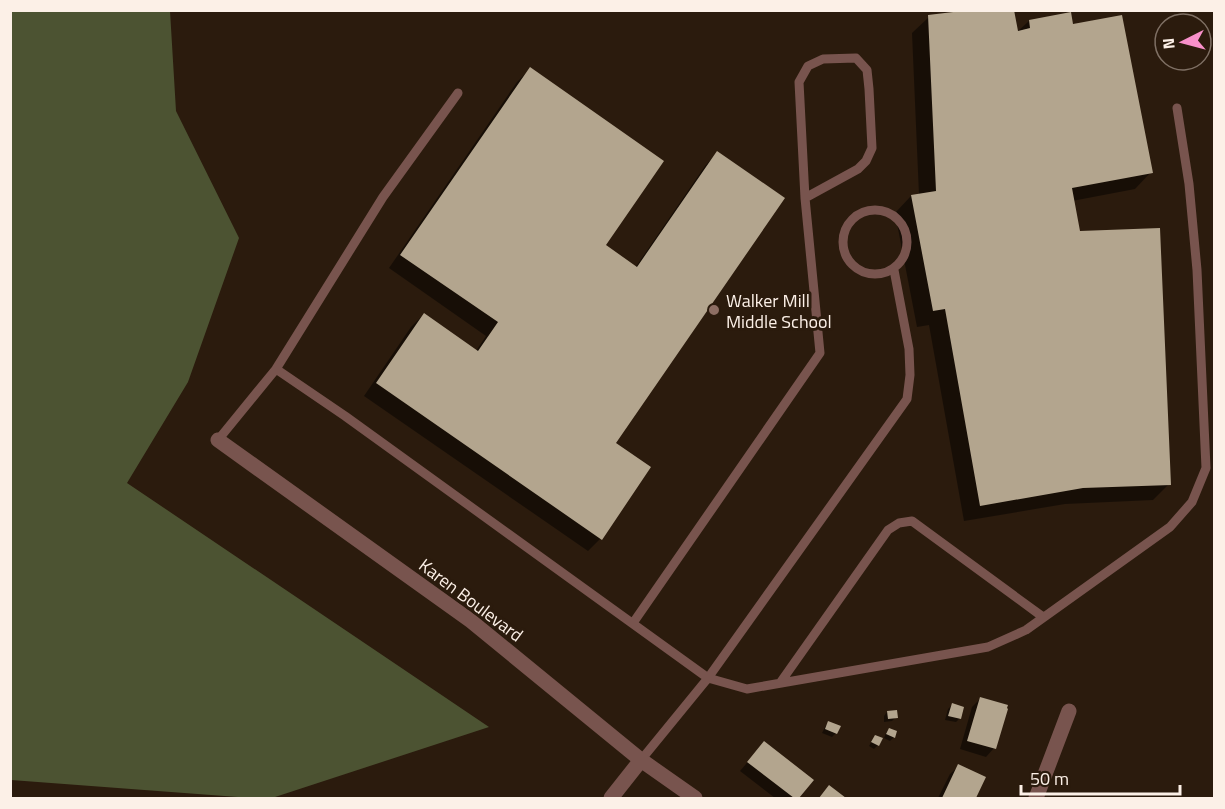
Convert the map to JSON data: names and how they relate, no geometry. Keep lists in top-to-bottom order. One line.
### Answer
{"streets":{"street":["Karen Boulevard"]},"places":["Walker Mill Middle School"],"scale_bar":"50 m","north":"left"}
